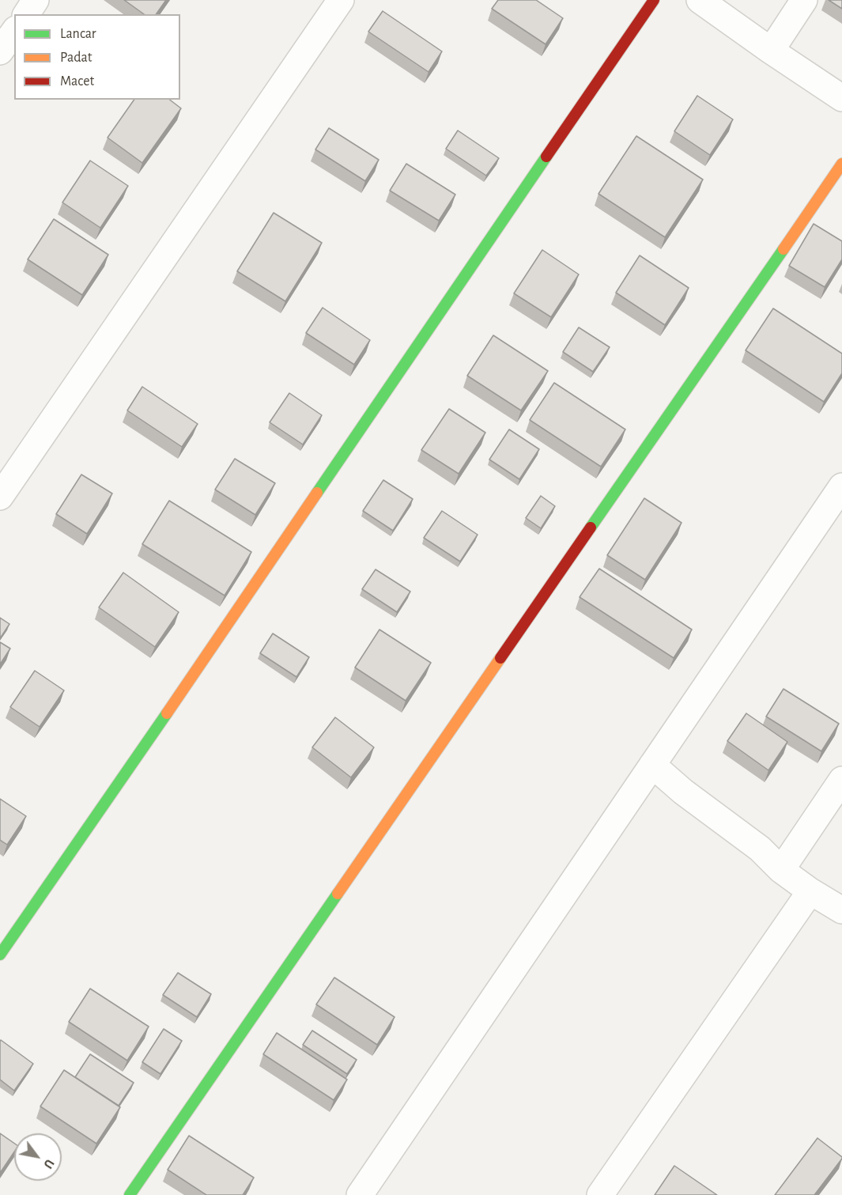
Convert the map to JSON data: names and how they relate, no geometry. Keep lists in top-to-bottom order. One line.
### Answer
{"legend":["Lancar","Padat","Macet"],"north":"bottom right"}
